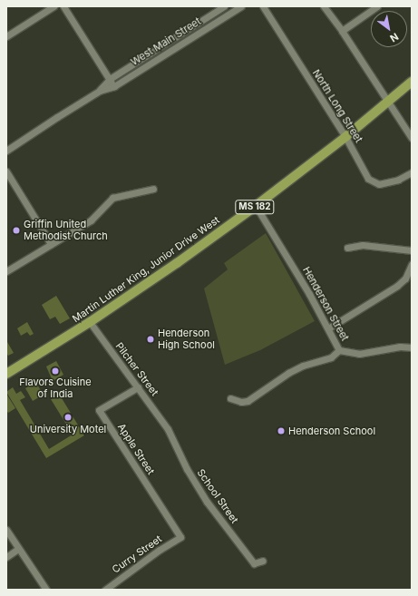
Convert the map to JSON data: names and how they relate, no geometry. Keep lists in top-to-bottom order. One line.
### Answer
{"streets":{"main road":["MS 182","Martin Luther King, Junior Drive West"],"street":["West Main Street","North Long Street","Henderson Street","Pilcher Street","Apple Street","School Street","Curry Street"]},"crossings":[["North Long Street","Martin Luther King, Junior Drive West"],["Martin Luther King, Junior Drive West","Henderson Street"],["Martin Luther King, Junior Drive West","Pilcher Street"],["Pilcher Street","Apple Street"],["Pilcher Street","School Street"],["Apple Street","Curry Street"]],"places":["Griffin United Methodist Church","Henderson High School","Flavors Cuisine of India","University Motel","Henderson School"],"north":"bottom right"}
